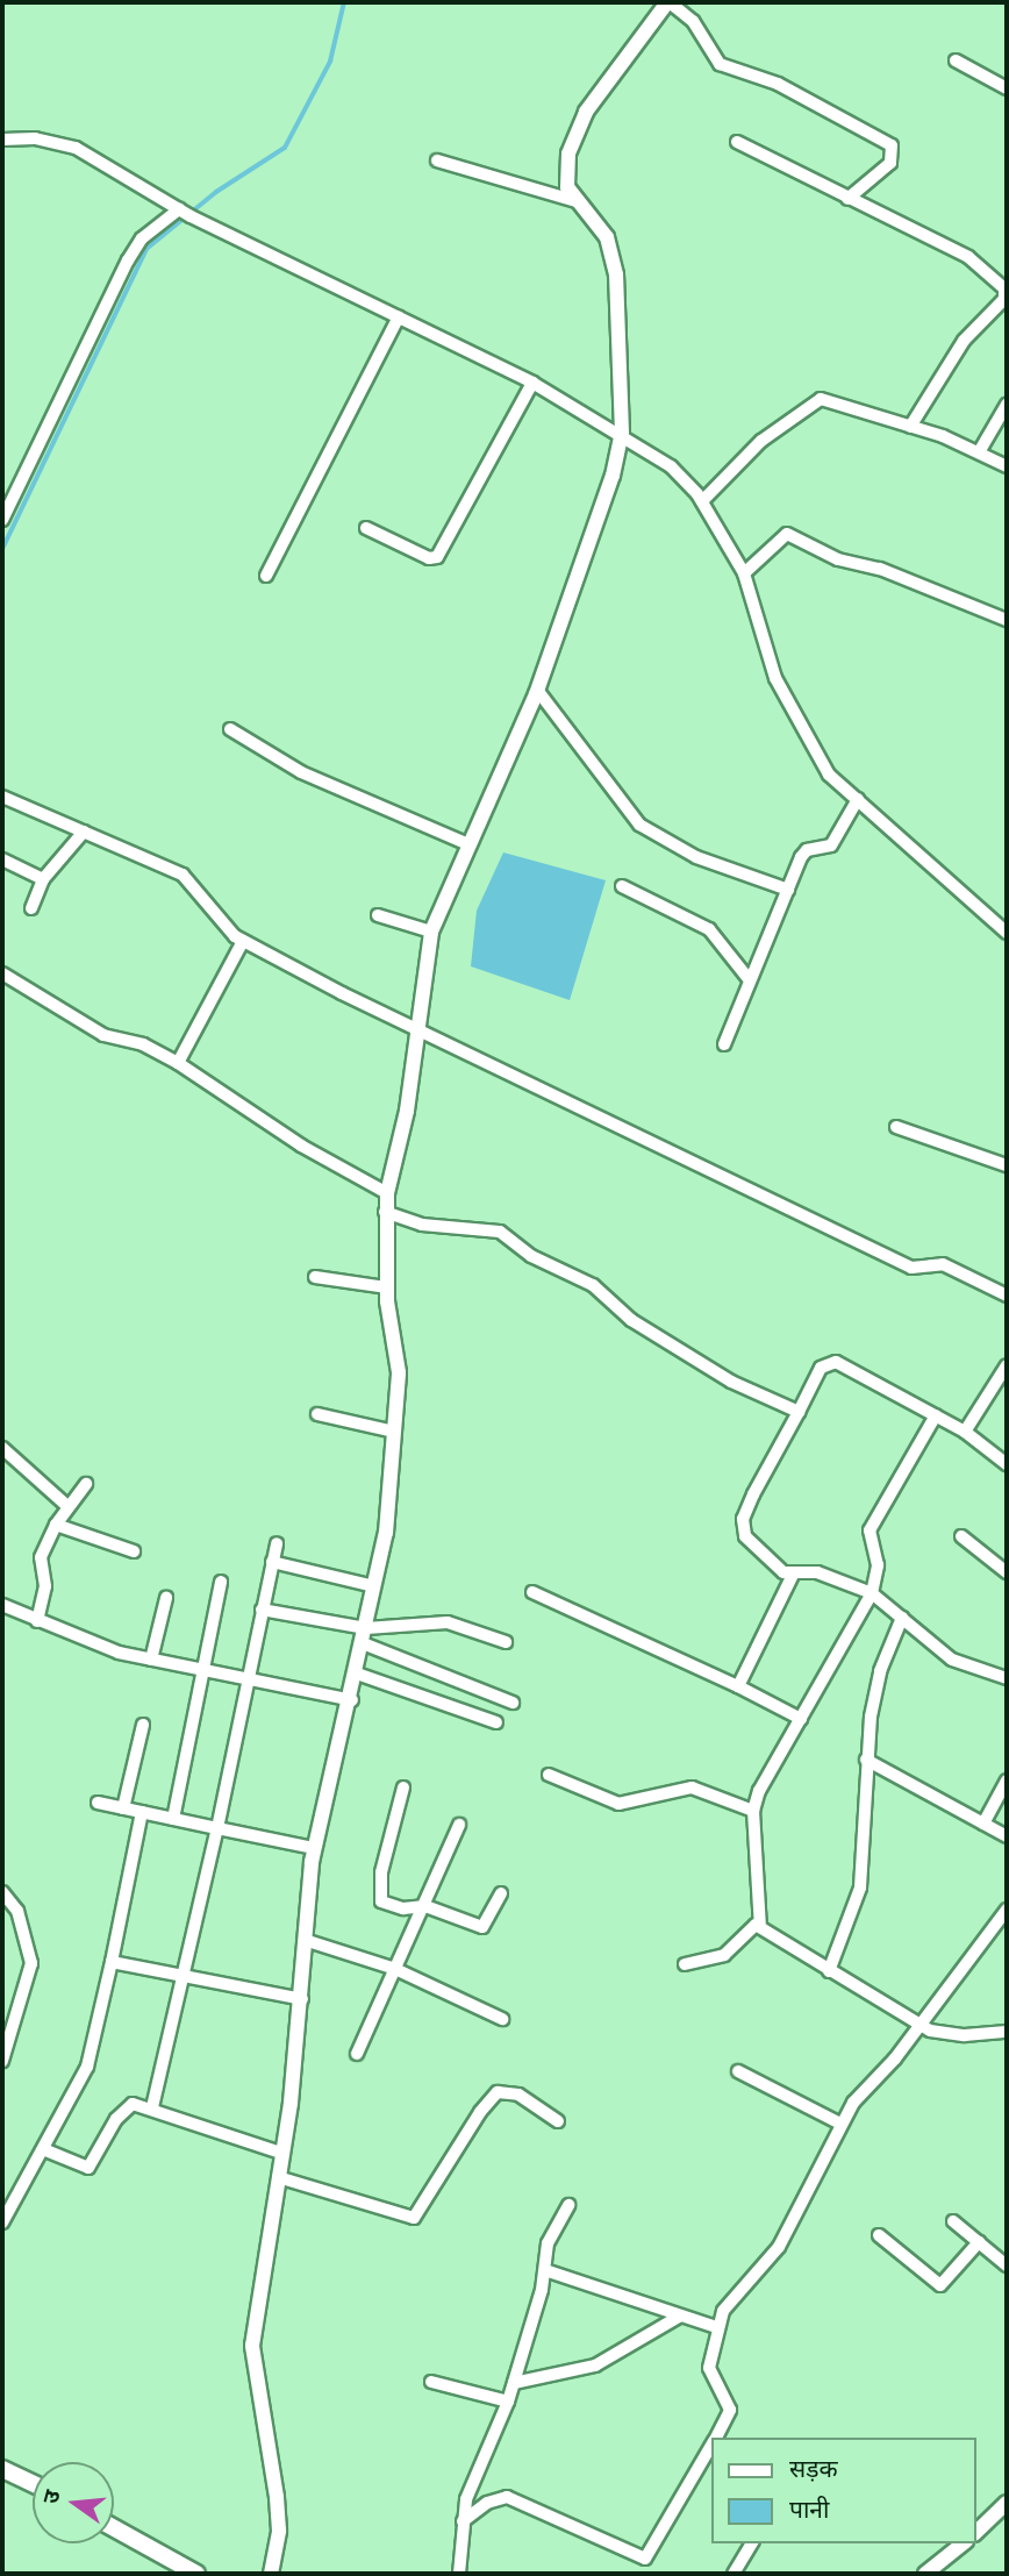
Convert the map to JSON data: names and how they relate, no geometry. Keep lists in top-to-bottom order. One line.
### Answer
{"legend":["सड़क","पानी"],"north":"left"}
